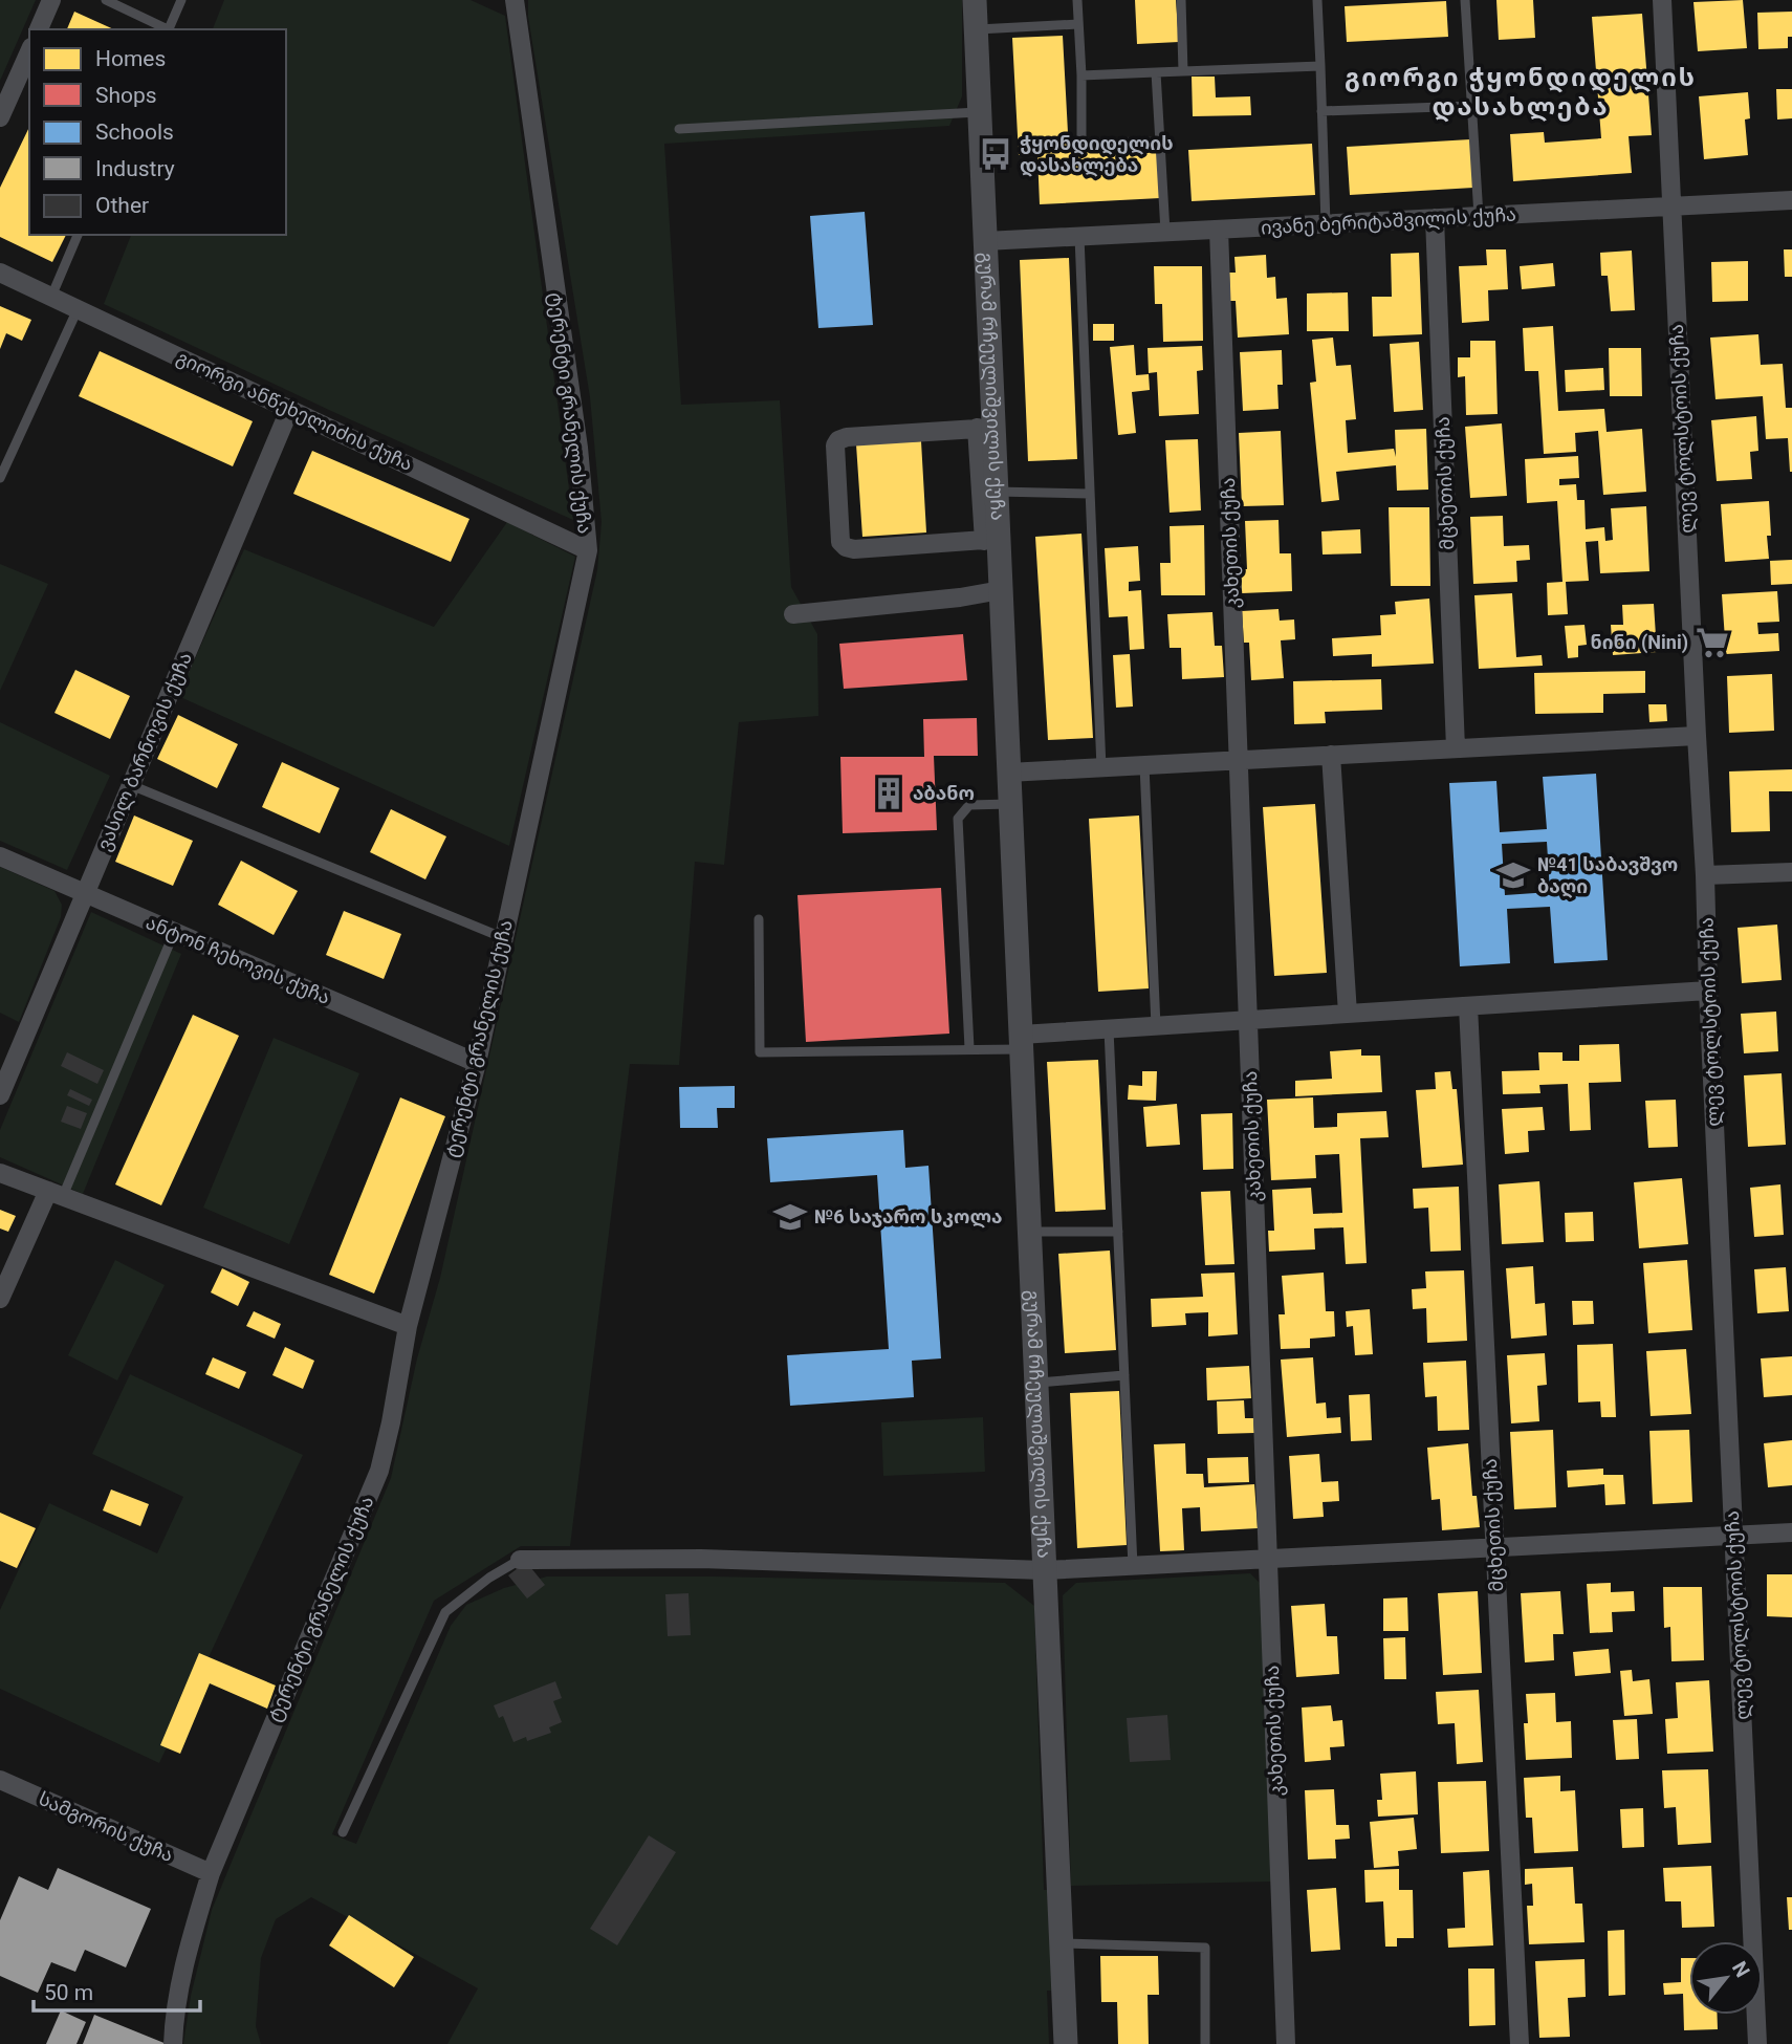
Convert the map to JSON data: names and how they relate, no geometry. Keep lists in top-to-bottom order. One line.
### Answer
{"streets":{"street":["ივანე ბერიტაშვილის ქუჩა","გურამ რჩეულიშვილის ქუჩა","გიორგი ანწეხელიძის ქუჩა","ტერენტი გრანელის ქუჩა","ლევ ტოლსტოის ქუჩა","მცხეთის ქუჩა","კახეთის ქუჩა","ვასილ ბარნოვის ქუჩა","ანტონ ჩეხოვის ქუჩა","სამგორის ქუჩა"]},"crossings":[["ივანე ბერიტაშვილის ქუჩა","გურამ რჩეულიშვილის ქუჩა"],["ივანე ბერიტაშვილის ქუჩა","ლევ ტოლსტოის ქუჩა"],["ივანე ბერიტაშვილის ქუჩა","მცხეთის ქუჩა"],["ივანე ბერიტაშვილის ქუჩა","კახეთის ქუჩა"],["გიორგი ანწეხელიძის ქუჩა","ტერენტი გრანელის ქუჩა"],["გიორგი ანწეხელიძის ქუჩა","ვასილ ბარნოვის ქუჩა"],["ტერენტი გრანელის ქუჩა","ანტონ ჩეხოვის ქუჩა"],["ტერენტი გრანელის ქუჩა","სამგორის ქუჩა"],["ვასილ ბარნოვის ქუჩა","ანტონ ჩეხოვის ქუჩა"]],"districts":["გიორგი ჭყონდიდელის დასახლება"],"places":{"bus stop":["ჭყონდიდელის დასახლება"],"supermarket":["ნინი (Nini)"],"building":["აბანო"],"school or university":["№41 საბავშვო ბაღი","№6 საჯარო სკოლა"]},"legend":["Homes","Shops","Schools","Industry","Other"],"scale_bar":"50 m","north":"top right"}
